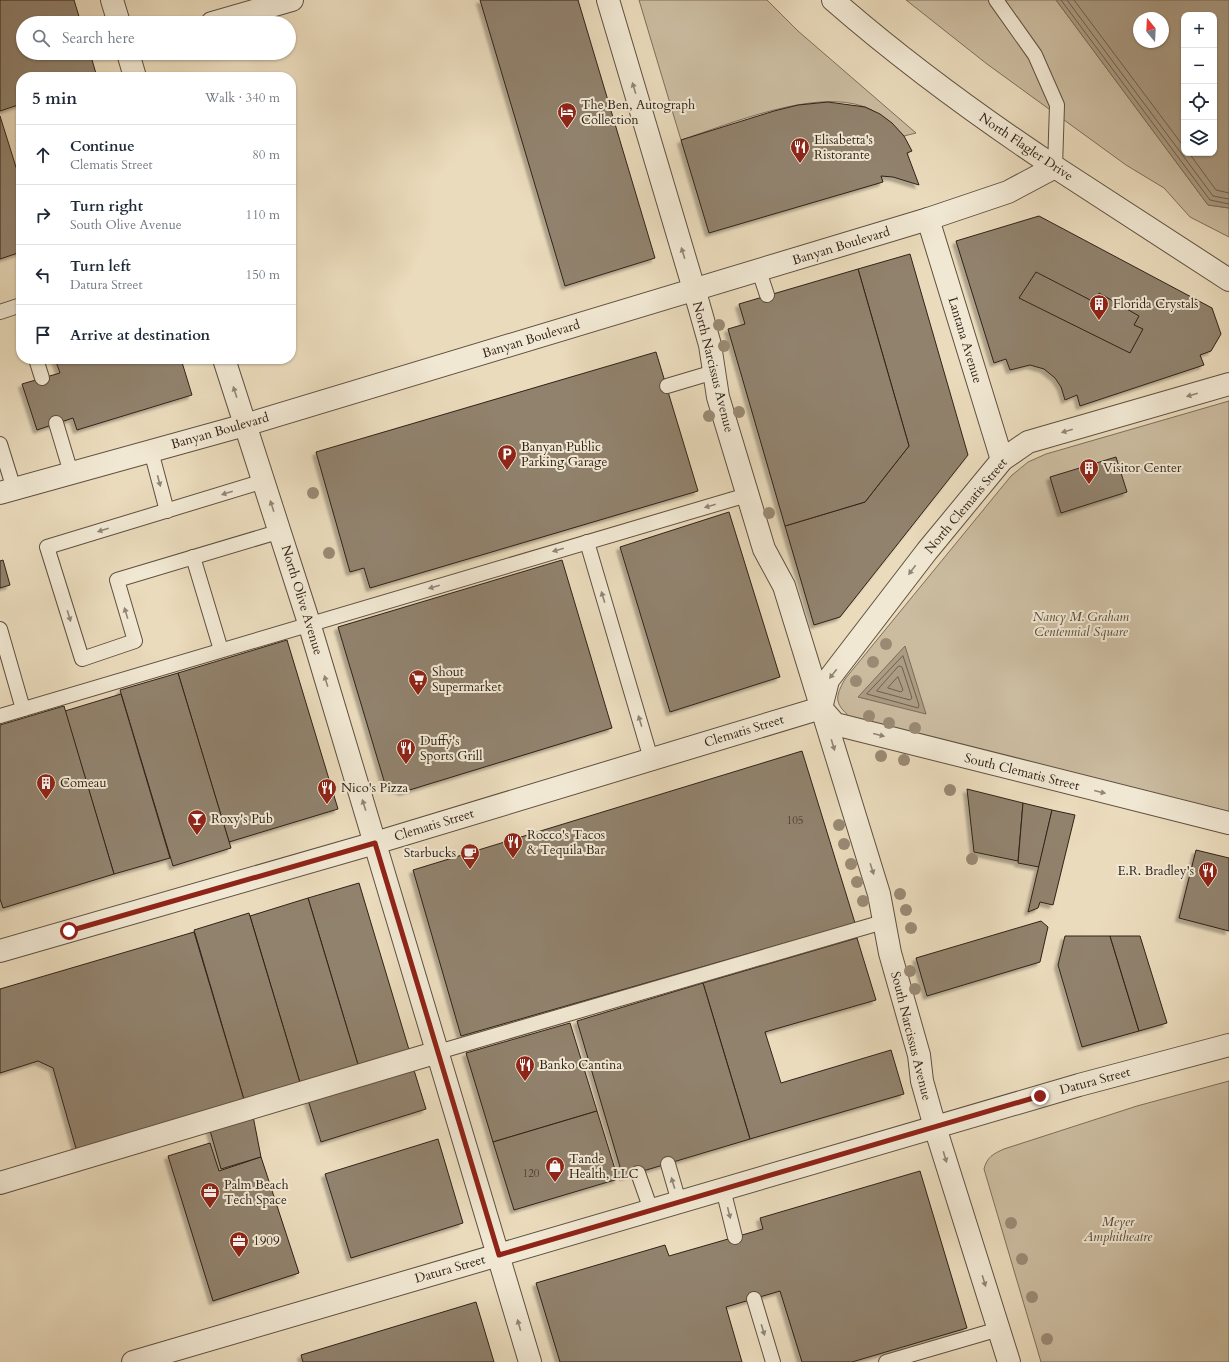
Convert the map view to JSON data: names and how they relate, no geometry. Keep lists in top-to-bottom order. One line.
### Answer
{"streets":{"street":["North Flagler Drive","Banyan Boulevard","Lantana Avenue","North Narcissus Avenue","North Clematis Street","North Olive Avenue","Clematis Street","South Clematis Street","South Narcissus Avenue","Datura Street"]},"crossings":[["North Flagler Drive","Banyan Boulevard"],["Banyan Boulevard","Lantana Avenue"],["Banyan Boulevard","North Narcissus Avenue"],["Banyan Boulevard","North Olive Avenue"],["Lantana Avenue","North Clematis Street"],["North Narcissus Avenue","North Clematis Street"],["North Narcissus Avenue","Clematis Street"],["North Narcissus Avenue","South Clematis Street"],["North Narcissus Avenue","South Narcissus Avenue"],["North Clematis Street","Clematis Street"],["North Clematis Street","South Clematis Street"],["North Clematis Street","South Narcissus Avenue"],["North Olive Avenue","Clematis Street"],["North Olive Avenue","Datura Street"],["Clematis Street","South Clematis Street"],["Clematis Street","South Narcissus Avenue"],["South Clematis Street","South Narcissus Avenue"],["South Narcissus Avenue","Datura Street"]],"one_way":["North Narcissus Avenue","North Clematis Street","North Olive Avenue","South Clematis Street","South Narcissus Avenue"],"parks":["Nancy M. Graham Centennial Square","Meyer Amphitheatre"],"places":{"hotel":["The Ben, Autograph Collection"],"restaurant":["Elisabetta's Ristorante","Duffy's Sports Grill","Nico's Pizza","Rocco's Tacos & Tequila Bar","E.R. Bradley's","Banko Cantina"],"building":["Florida Crystals","Visitor Center","Comeau"],"parking":["Banyan Public Parking Garage"],"supermarket":["Shout Supermarket"],"bar":["Roxy's Pub"],"cafe":["Starbucks"],"shop":["Tande Health, LLC"],"office":["Palm Beach Tech Space","1909"]},"house_numbers":["105","120"],"north":"top","page":{"map_buttons":["+","−"],"search":"Search here","heading":["5 min","Walk · 340 m"],"list":[["Continue","Clematis Street","80 m"],["Turn right","South Olive Avenue","110 m"],["Turn left","Datura Street","150 m"],"Arrive at destination"]}}
